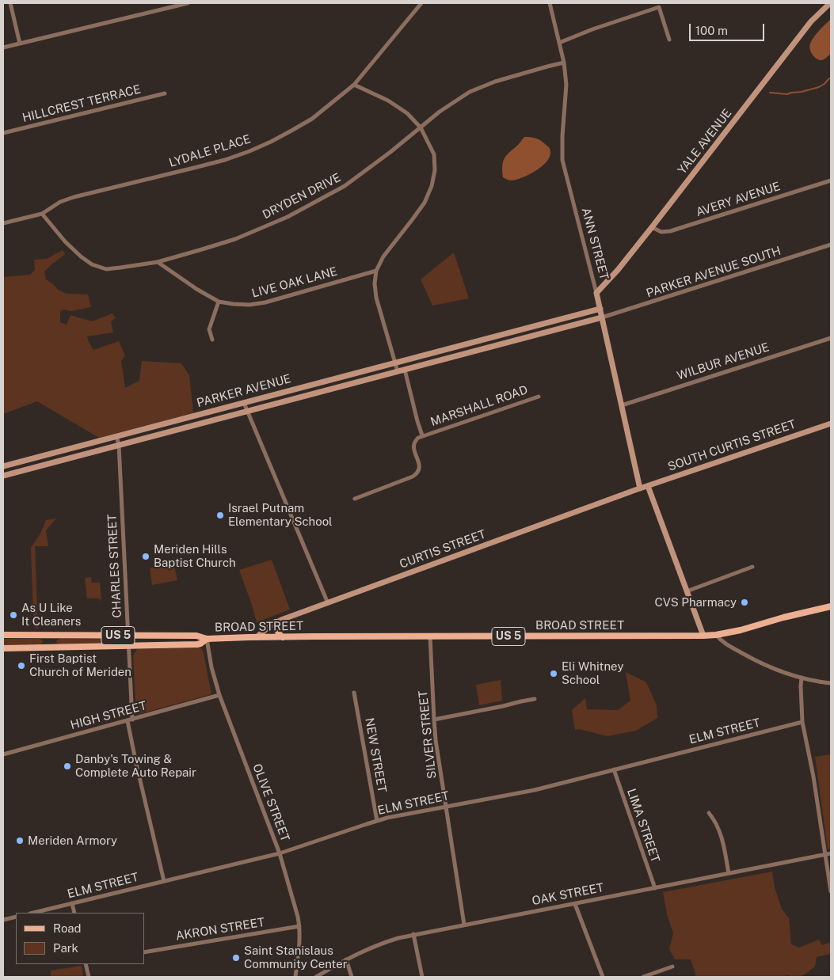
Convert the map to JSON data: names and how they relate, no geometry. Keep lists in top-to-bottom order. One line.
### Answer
{"streets":{"main road":["BROAD STREET","US 5"],"street":["HILLCREST TERRACE","YALE AVENUE","LYDALE PLACE","DRYDEN DRIVE","AVERY AVENUE","ANN STREET","PARKER AVENUE SOUTH","LIVE OAK LANE","WILBUR AVENUE","PARKER AVENUE","MARSHALL ROAD","SOUTH CURTIS STREET","CURTIS STREET","CHARLES STREET","HIGH STREET","ELM STREET","SILVER STREET","NEW STREET","OLIVE STREET","LIMA STREET","OAK STREET","AKRON STREET"]},"crossings":[["YALE AVENUE","AVERY AVENUE"],["YALE AVENUE","ANN STREET"],["LYDALE PLACE","DRYDEN DRIVE"],["DRYDEN DRIVE","ANN STREET"],["DRYDEN DRIVE","LIVE OAK LANE"],["ANN STREET","PARKER AVENUE SOUTH"],["ANN STREET","WILBUR AVENUE"],["ANN STREET","PARKER AVENUE"],["ANN STREET","SOUTH CURTIS STREET"],["ANN STREET","CURTIS STREET"],["PARKER AVENUE SOUTH","PARKER AVENUE"],["PARKER AVENUE","MARSHALL ROAD"],["PARKER AVENUE","CHARLES STREET"],["SOUTH CURTIS STREET","CURTIS STREET"],["CURTIS STREET","BROAD STREET"],["CHARLES STREET","BROAD STREET"],["CHARLES STREET","HIGH STREET"],["BROAD STREET","SILVER STREET"],["BROAD STREET","OLIVE STREET"],["HIGH STREET","OLIVE STREET"],["ELM STREET","SILVER STREET"],["ELM STREET","NEW STREET"],["ELM STREET","OLIVE STREET"],["ELM STREET","LIMA STREET"],["SILVER STREET","OAK STREET"],["OLIVE STREET","AKRON STREET"],["LIMA STREET","OAK STREET"]],"places":["Israel Putnam Elementary School","Meriden Hills Baptist Church","CVS Pharmacy","As U Like It Cleaners","First Baptist Church of Meriden","Eli Whitney School","Danby's Towing & Complete Auto Repair","Meriden Armory","Saint Stanislaus Community Center"],"legend":["Road","Park"],"scale_bar":"100 m"}
